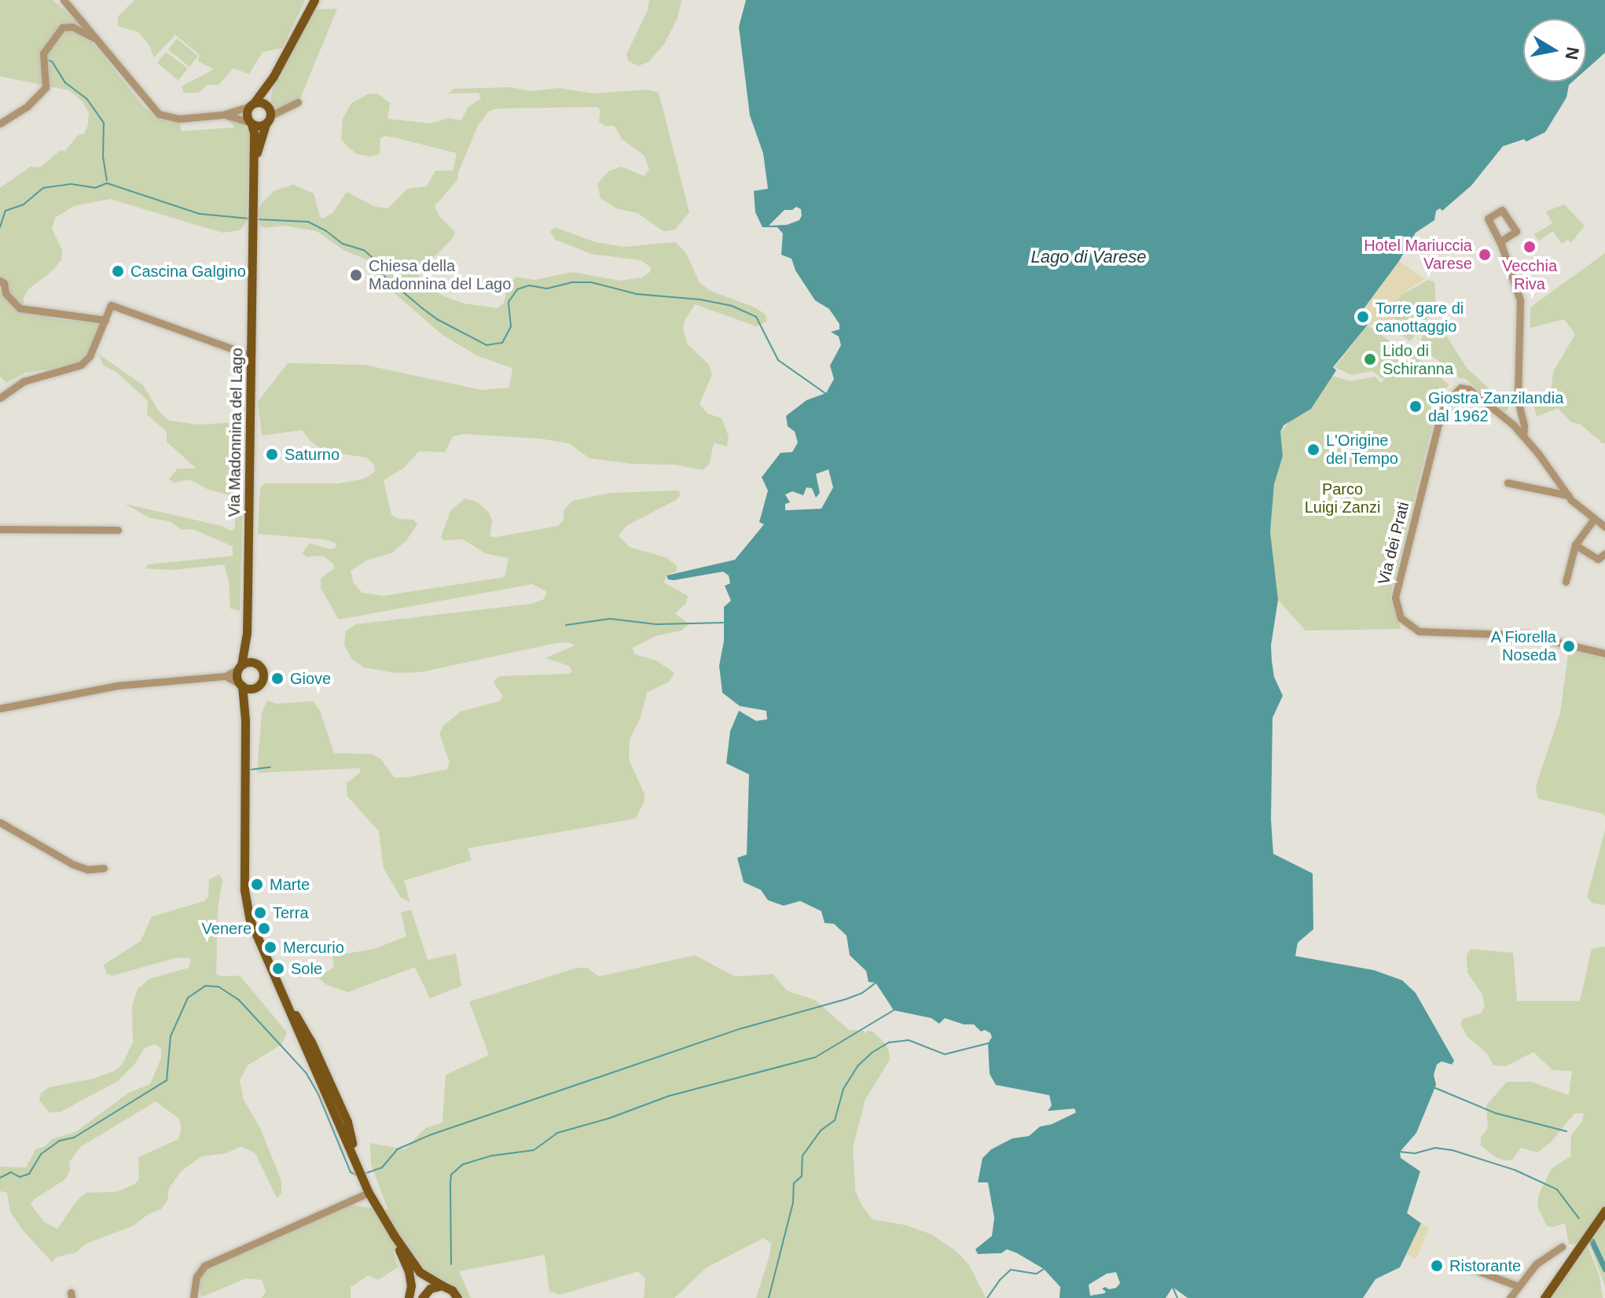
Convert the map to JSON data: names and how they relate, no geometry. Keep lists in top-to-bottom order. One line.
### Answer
{"streets":{"main road":["Via Madonnina del Lago"],"street":["Via dei Prati"]},"water":["Lago di Varese"],"parks":["Parco Luigi Zanzi"],"places":["Vecchia Riva","Hotel Mariuccia Varese","Cascina Galgino","Chiesa della Madonnina del Lago","Torre gare di canottaggio","Lido di Schiranna","Giostra Zanzilandia dal 1962","L'Origine del Tempo","Saturno","A Fiorella Noseda","Giove","Marte","Terra","Venere","Mercurio","Sole","Ristorante"],"north":"right"}
